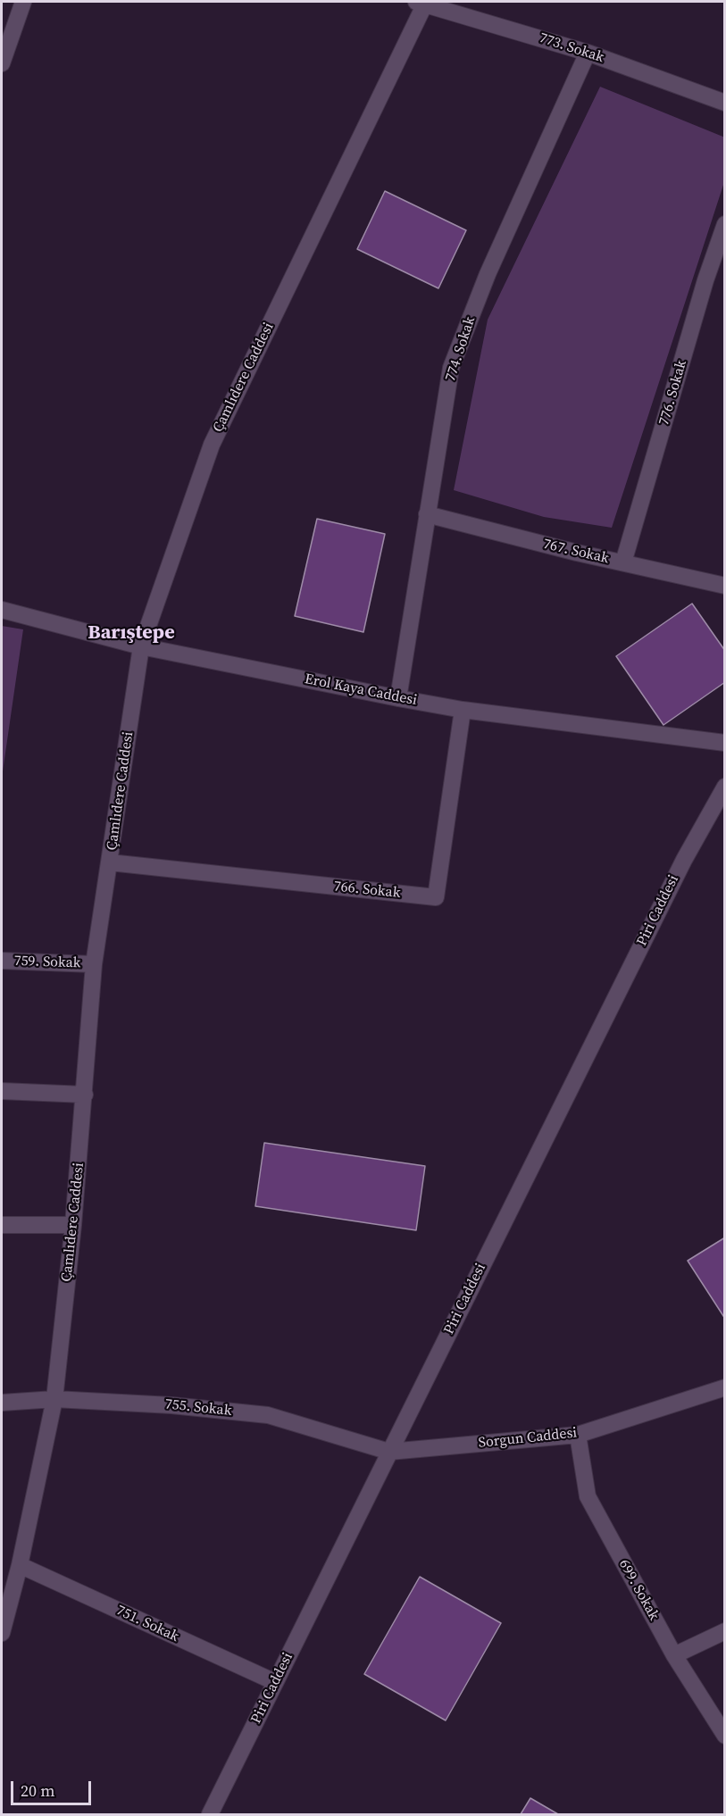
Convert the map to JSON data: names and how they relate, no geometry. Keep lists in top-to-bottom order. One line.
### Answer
{"streets":{"street":["773. Sokak","774. Sokak","Çamlıdere Caddesi","776. Sokak","767. Sokak","Erol Kaya Caddesi","766. Sokak","Piri Caddesi","759. Sokak","755. Sokak","Sorgun Caddesi","699. Sokak","751. Sokak"]},"crossings":[["773. Sokak","774. Sokak"],["773. Sokak","Çamlıdere Caddesi"],["774. Sokak","767. Sokak"],["774. Sokak","Erol Kaya Caddesi"],["Çamlıdere Caddesi","Erol Kaya Caddesi"],["Çamlıdere Caddesi","766. Sokak"],["Çamlıdere Caddesi","759. Sokak"],["Çamlıdere Caddesi","755. Sokak"],["Çamlıdere Caddesi","751. Sokak"],["776. Sokak","767. Sokak"],["Erol Kaya Caddesi","766. Sokak"],["Piri Caddesi","755. Sokak"],["Piri Caddesi","Sorgun Caddesi"],["Piri Caddesi","751. Sokak"],["755. Sokak","Sorgun Caddesi"],["Sorgun Caddesi","699. Sokak"]],"districts":["Barıştepe"],"scale_bar":"20 m"}
